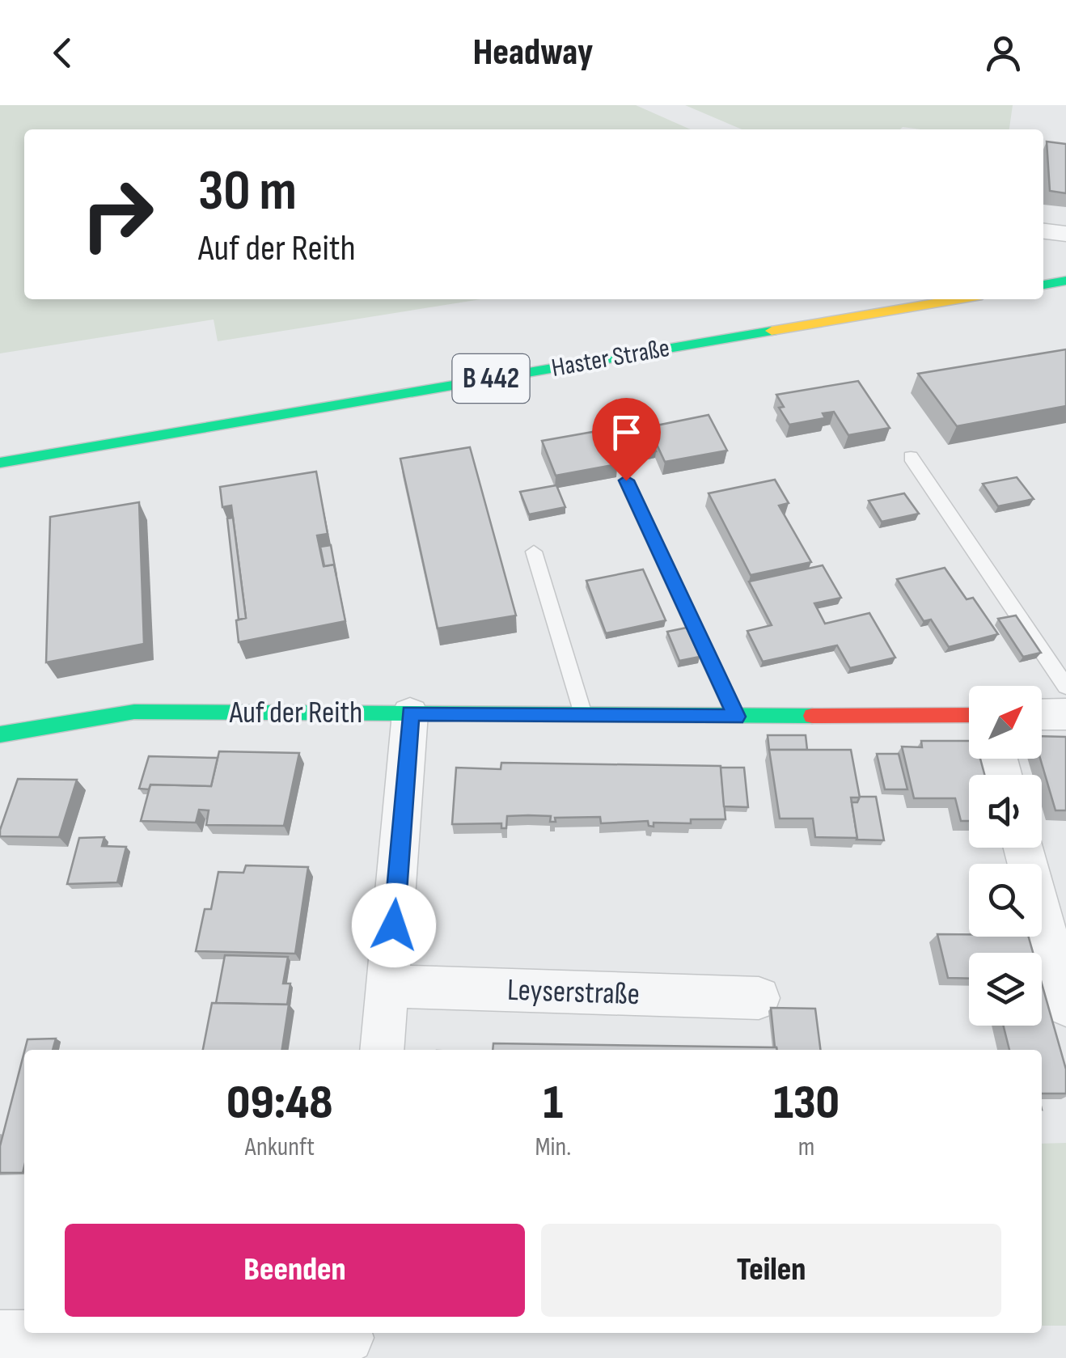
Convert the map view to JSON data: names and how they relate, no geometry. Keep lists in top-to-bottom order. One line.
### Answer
{"streets":{"main road":["Haster Straße","B 442","Auf der Reith"],"street":["Leyserstraße"]},"north":"top right","page":{"header":"Headway","turn":["30 m","Auf der Reith"],"eta":["09:48","Ankunft","1","Min.","130","m"],"buttons":["Beenden","Teilen"]}}
